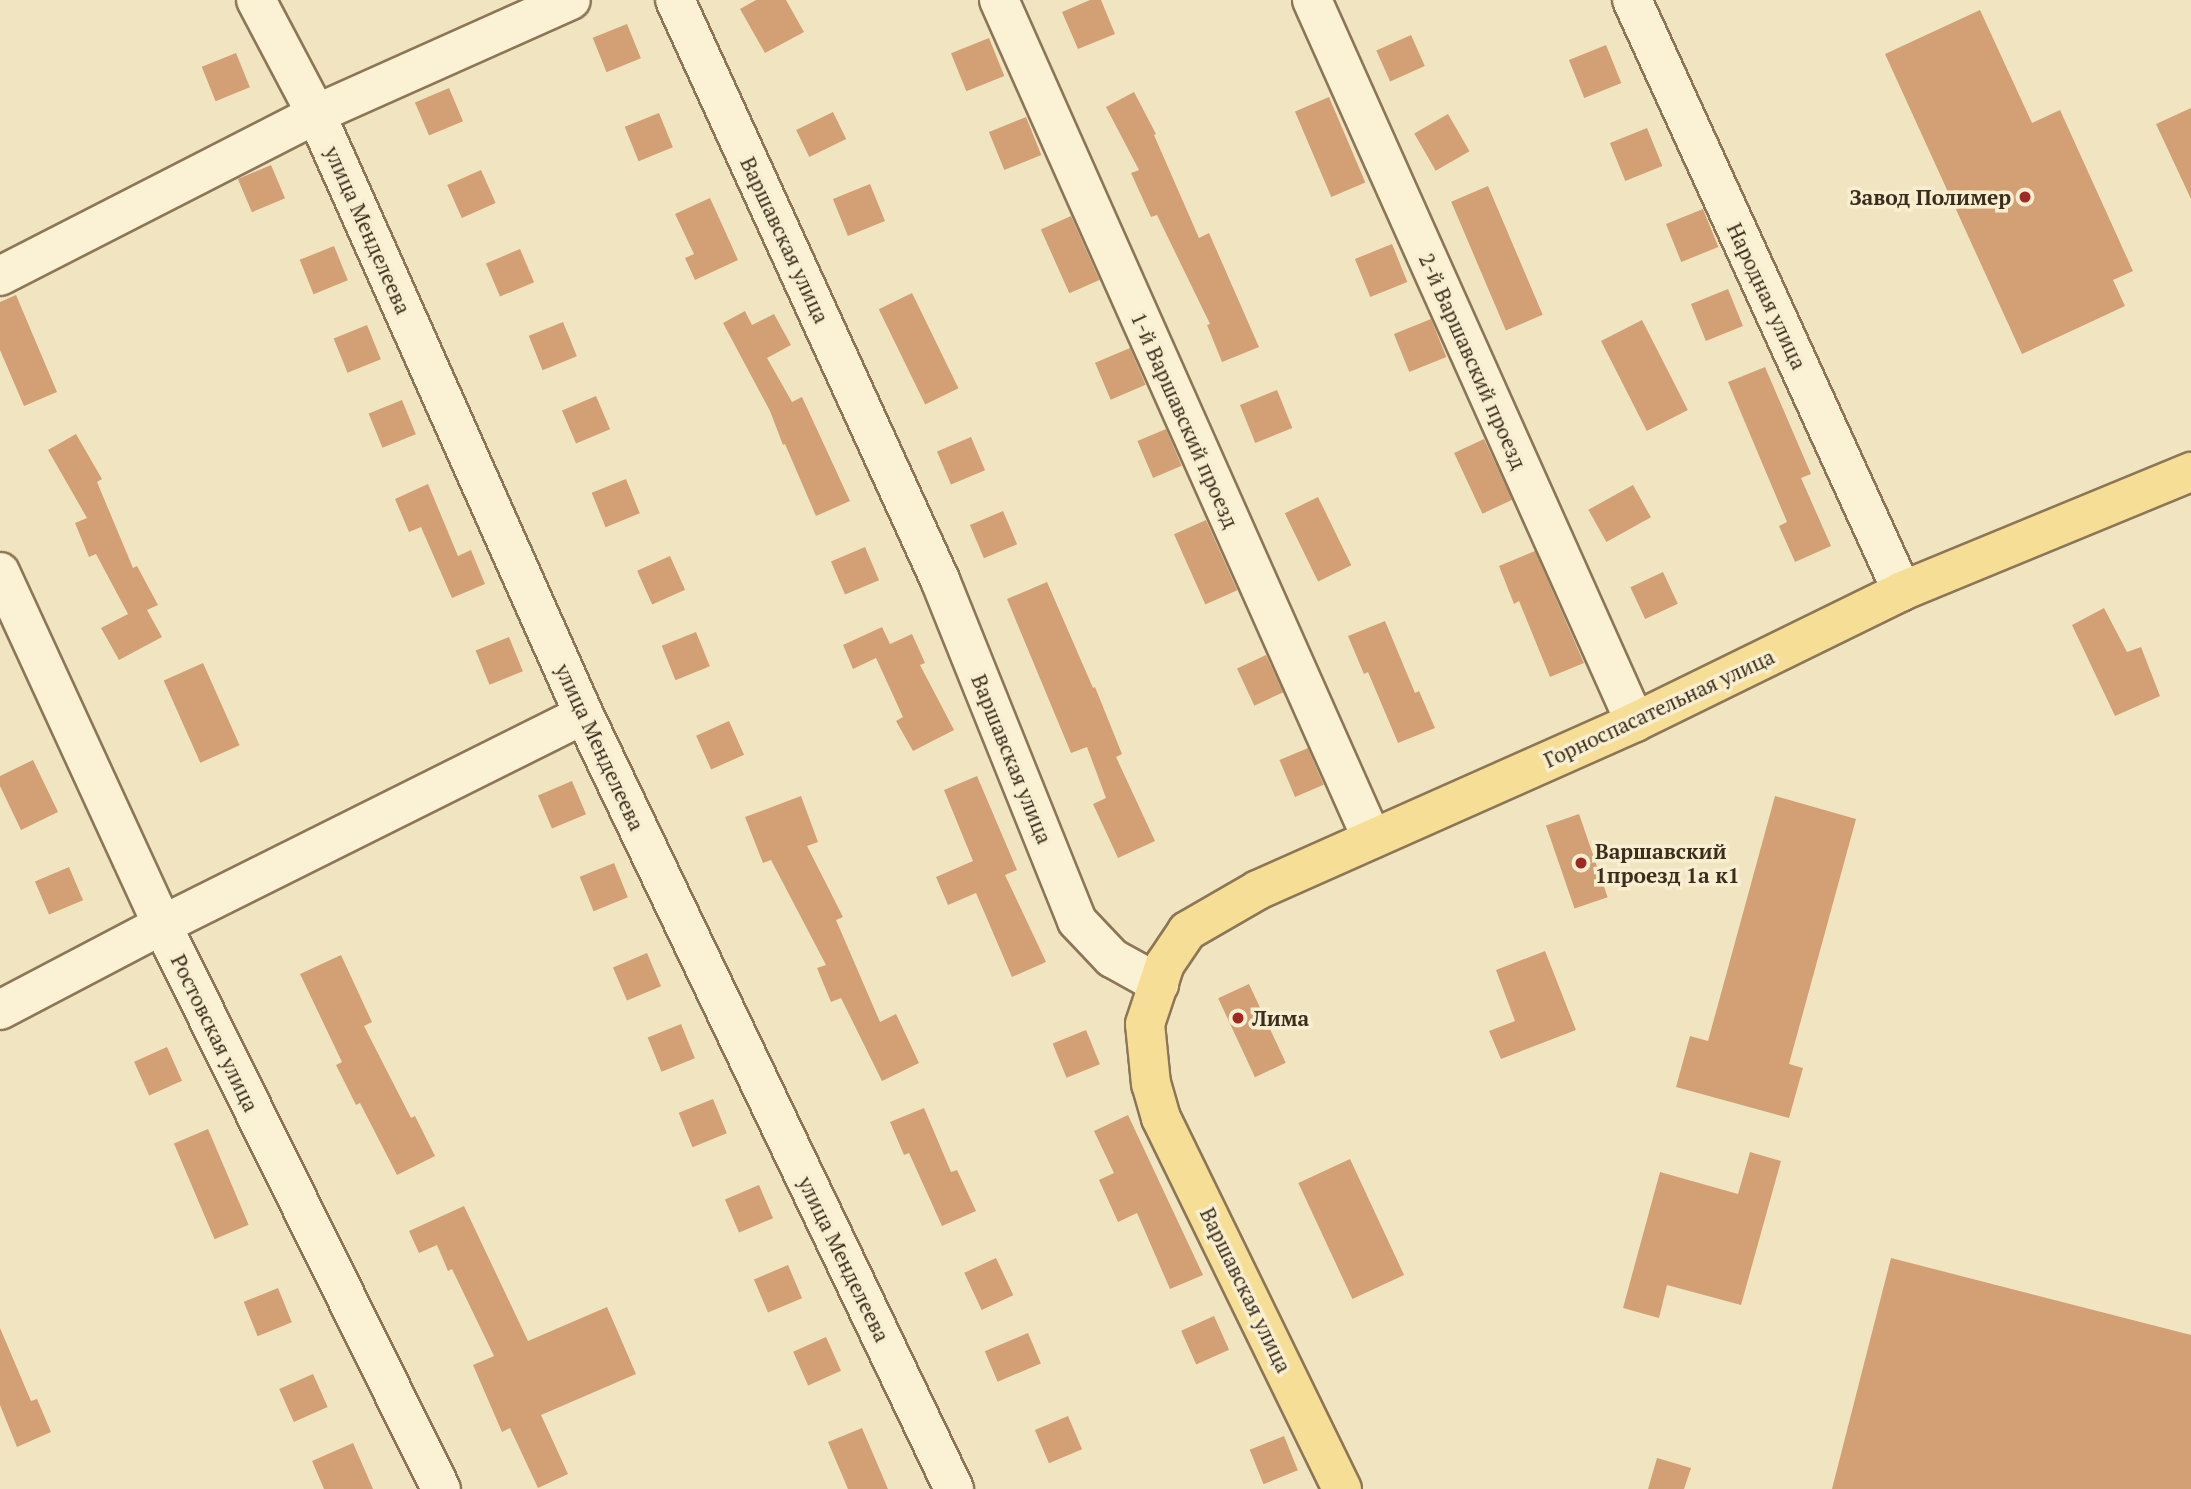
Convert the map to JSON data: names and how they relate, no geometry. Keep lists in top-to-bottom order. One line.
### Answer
{"streets":{"main road":["Варшавская улица","Горноспасательная улица"],"street":["улица Менделеева","Народная улица","2-й Варшавский проезд","1-й Варшавский проезд","Ростовская улица"]},"crossings":[["Варшавская улица","Горноспасательная улица"],["Народная улица","Горноспасательная улица"],["2-й Варшавский проезд","Горноспасательная улица"],["1-й Варшавский проезд","Горноспасательная улица"]],"places":["Завод Полимер","Варшавский 1проезд 1а к1","Лима"]}
